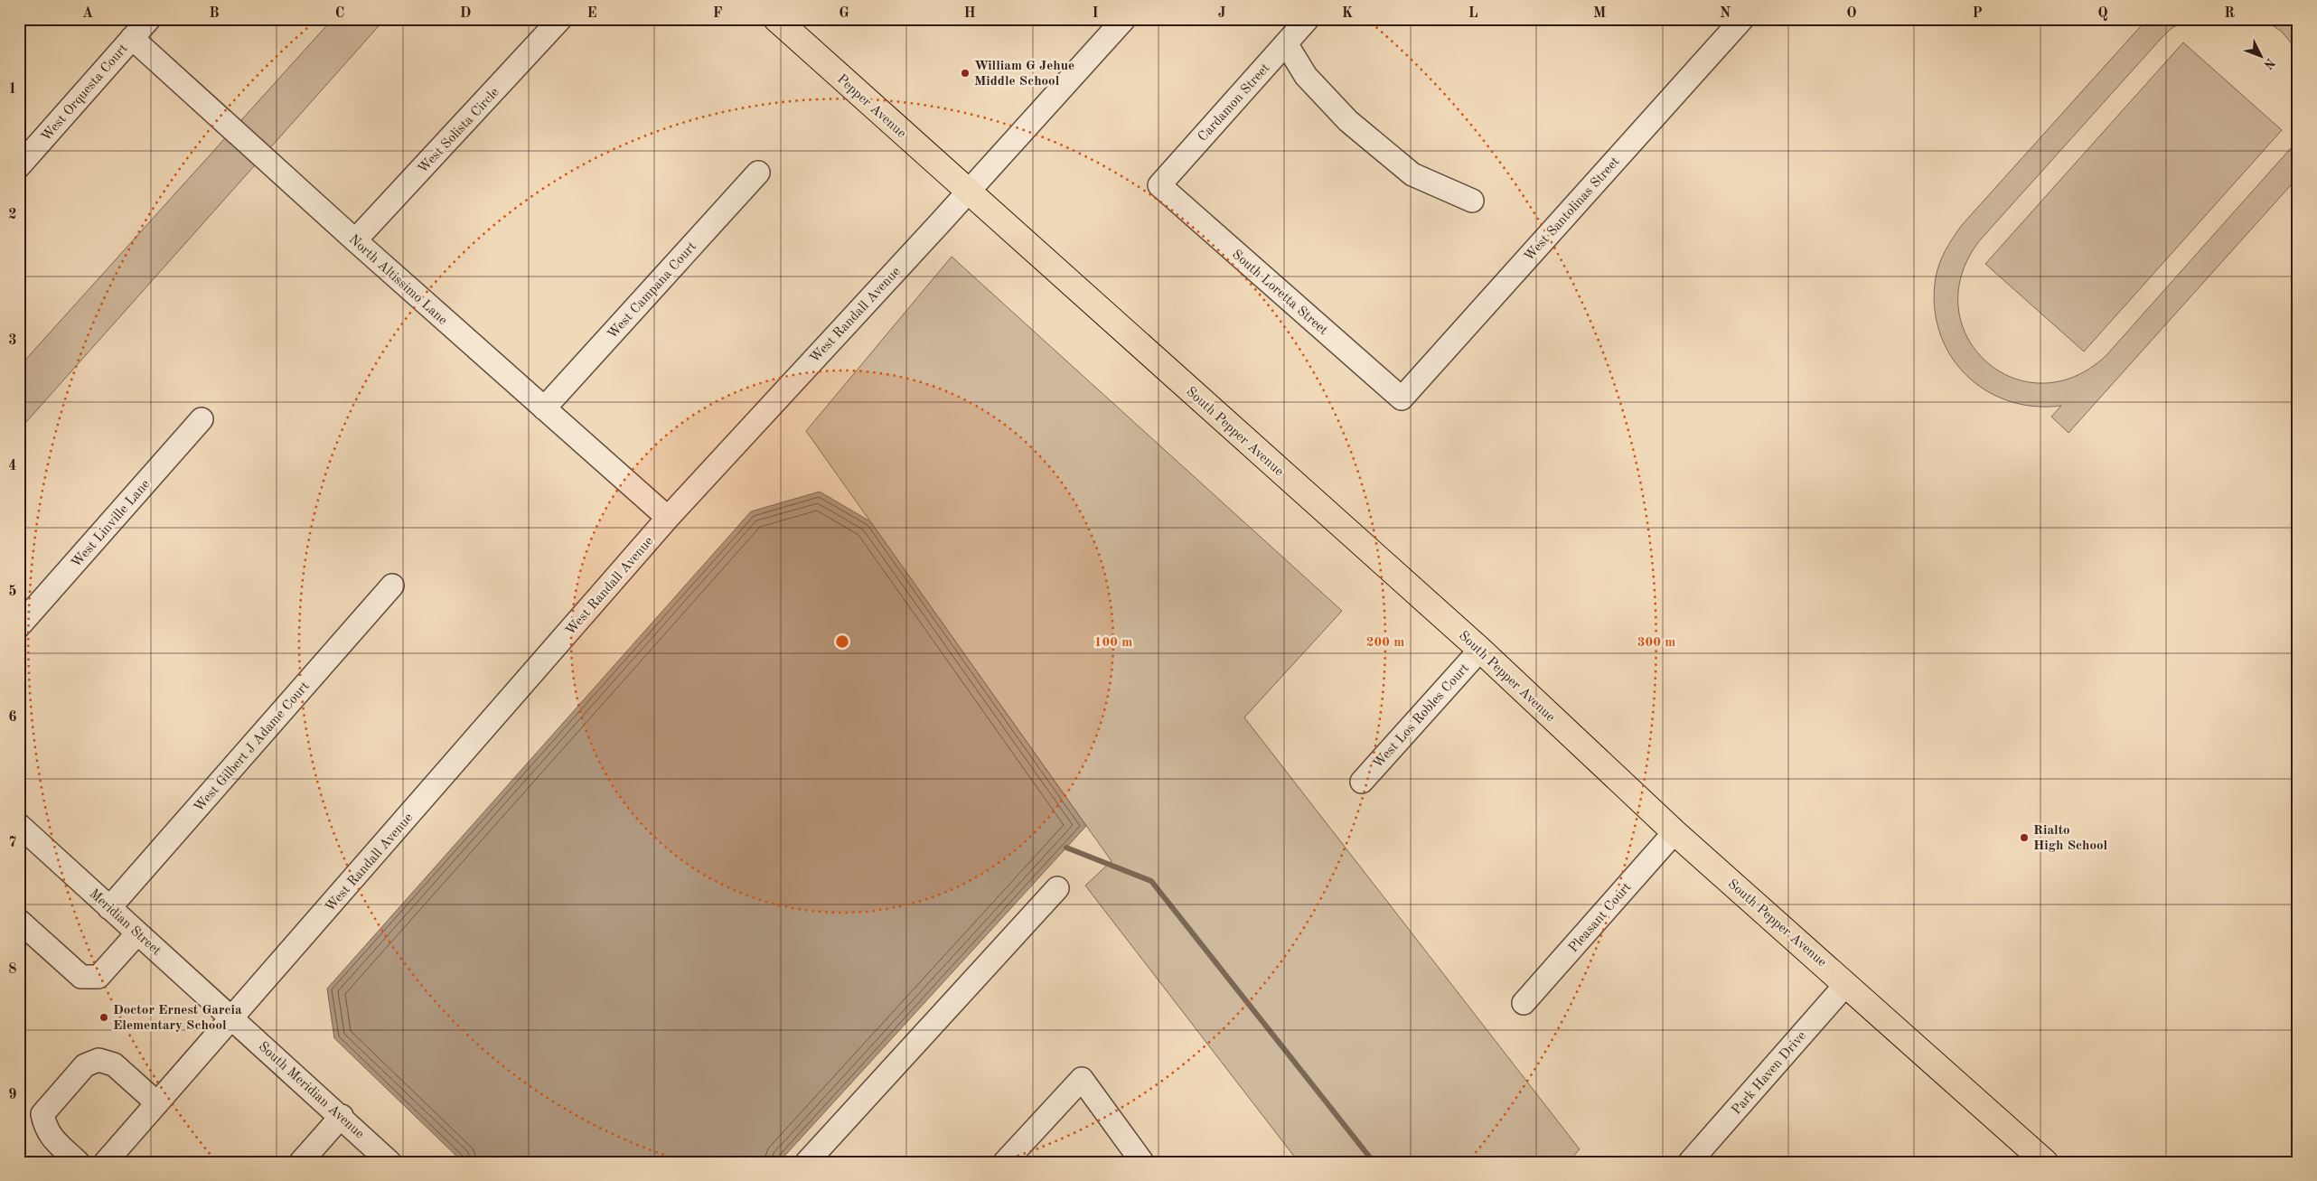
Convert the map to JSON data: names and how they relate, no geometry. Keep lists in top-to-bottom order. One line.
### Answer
{"streets":{"main road":["Pepper Avenue","South Pepper Avenue"],"street":["West Orquesta Court","Cardamon Street","West Solista Circle","West Santolinas Street","North Altissimo Lane","West Campana Court","South Loretta Street","West Randall Avenue","West Linville Lane","West Los Robles Court","West Gilbert J Adame Court","Pleasant Court","Meridian Street","Park Haven Drive","South Meridian Avenue"]},"crossings":[["West Orquesta Court","North Altissimo Lane"],["Cardamon Street","South Loretta Street"],["Pepper Avenue","West Randall Avenue"],["Pepper Avenue","South Pepper Avenue"],["West Solista Circle","North Altissimo Lane"],["West Santolinas Street","South Loretta Street"],["North Altissimo Lane","West Campana Court"],["North Altissimo Lane","West Randall Avenue"],["West Randall Avenue","South Pepper Avenue"],["West Randall Avenue","Meridian Street"],["West Randall Avenue","South Meridian Avenue"],["South Pepper Avenue","West Los Robles Court"],["South Pepper Avenue","Pleasant Court"],["South Pepper Avenue","Park Haven Drive"],["West Gilbert J Adame Court","Meridian Street"],["Meridian Street","South Meridian Avenue"]],"places":["William G Jehue Middle School","Rialto High School","Doctor Ernest Garcia Elementary School"],"north":"bottom right","grid":{"columns":["A","B","C","D","E","F","G","H","I","J","K","L","M","N","O","P","Q","R"],"rows":["1","2","3","4","5","6","7","8","9"]},"rings":["100 m","200 m","300 m"]}
